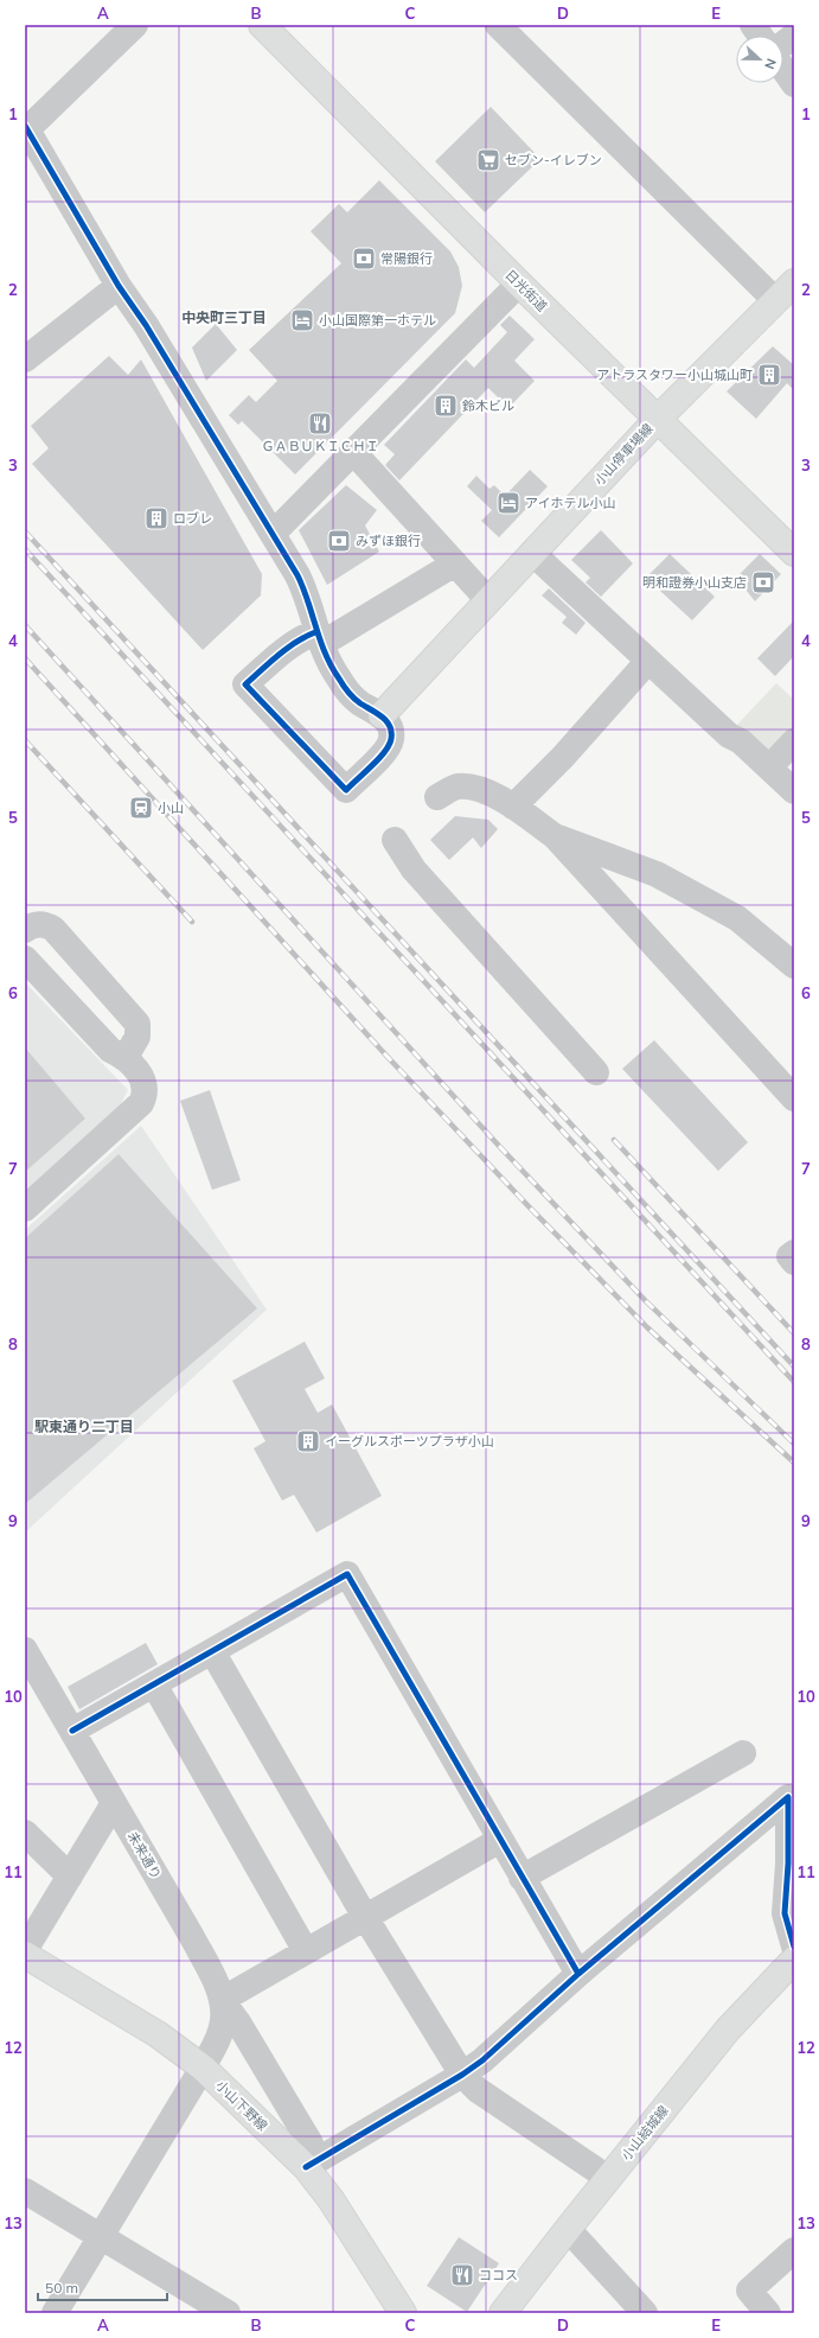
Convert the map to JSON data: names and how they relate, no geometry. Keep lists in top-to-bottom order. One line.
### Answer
{"streets":{"main road":["日光街道","小山停車場線","小山下野線","小山結城線"],"street":["未来通り"]},"crossings":[["日光街道","小山停車場線"],["未来通り","小山下野線"]],"districts":["中央町三丁目","駅東通り二丁目"],"places":{"supermarket":["セブン-イレブン"],"bank":["常陽銀行","みずほ銀行","明和證券小山支店"],"hotel":["小山国際第一ホテル","アイホテル小山"],"building":["アトラスタワー小山城山町","鈴木ビル","ロブレ","イーグルスポーツプラザ小山"],"restaurant":["ＧＡＢＵＫＩＣＨＩ","ココス"],"station":["小山"]},"scale_bar":"50 m","north":"right","grid":{"columns":["A","B","C","D","E"],"rows":["1","2","3","4","5","6","7","8","9","10","11","12","13"]}}
